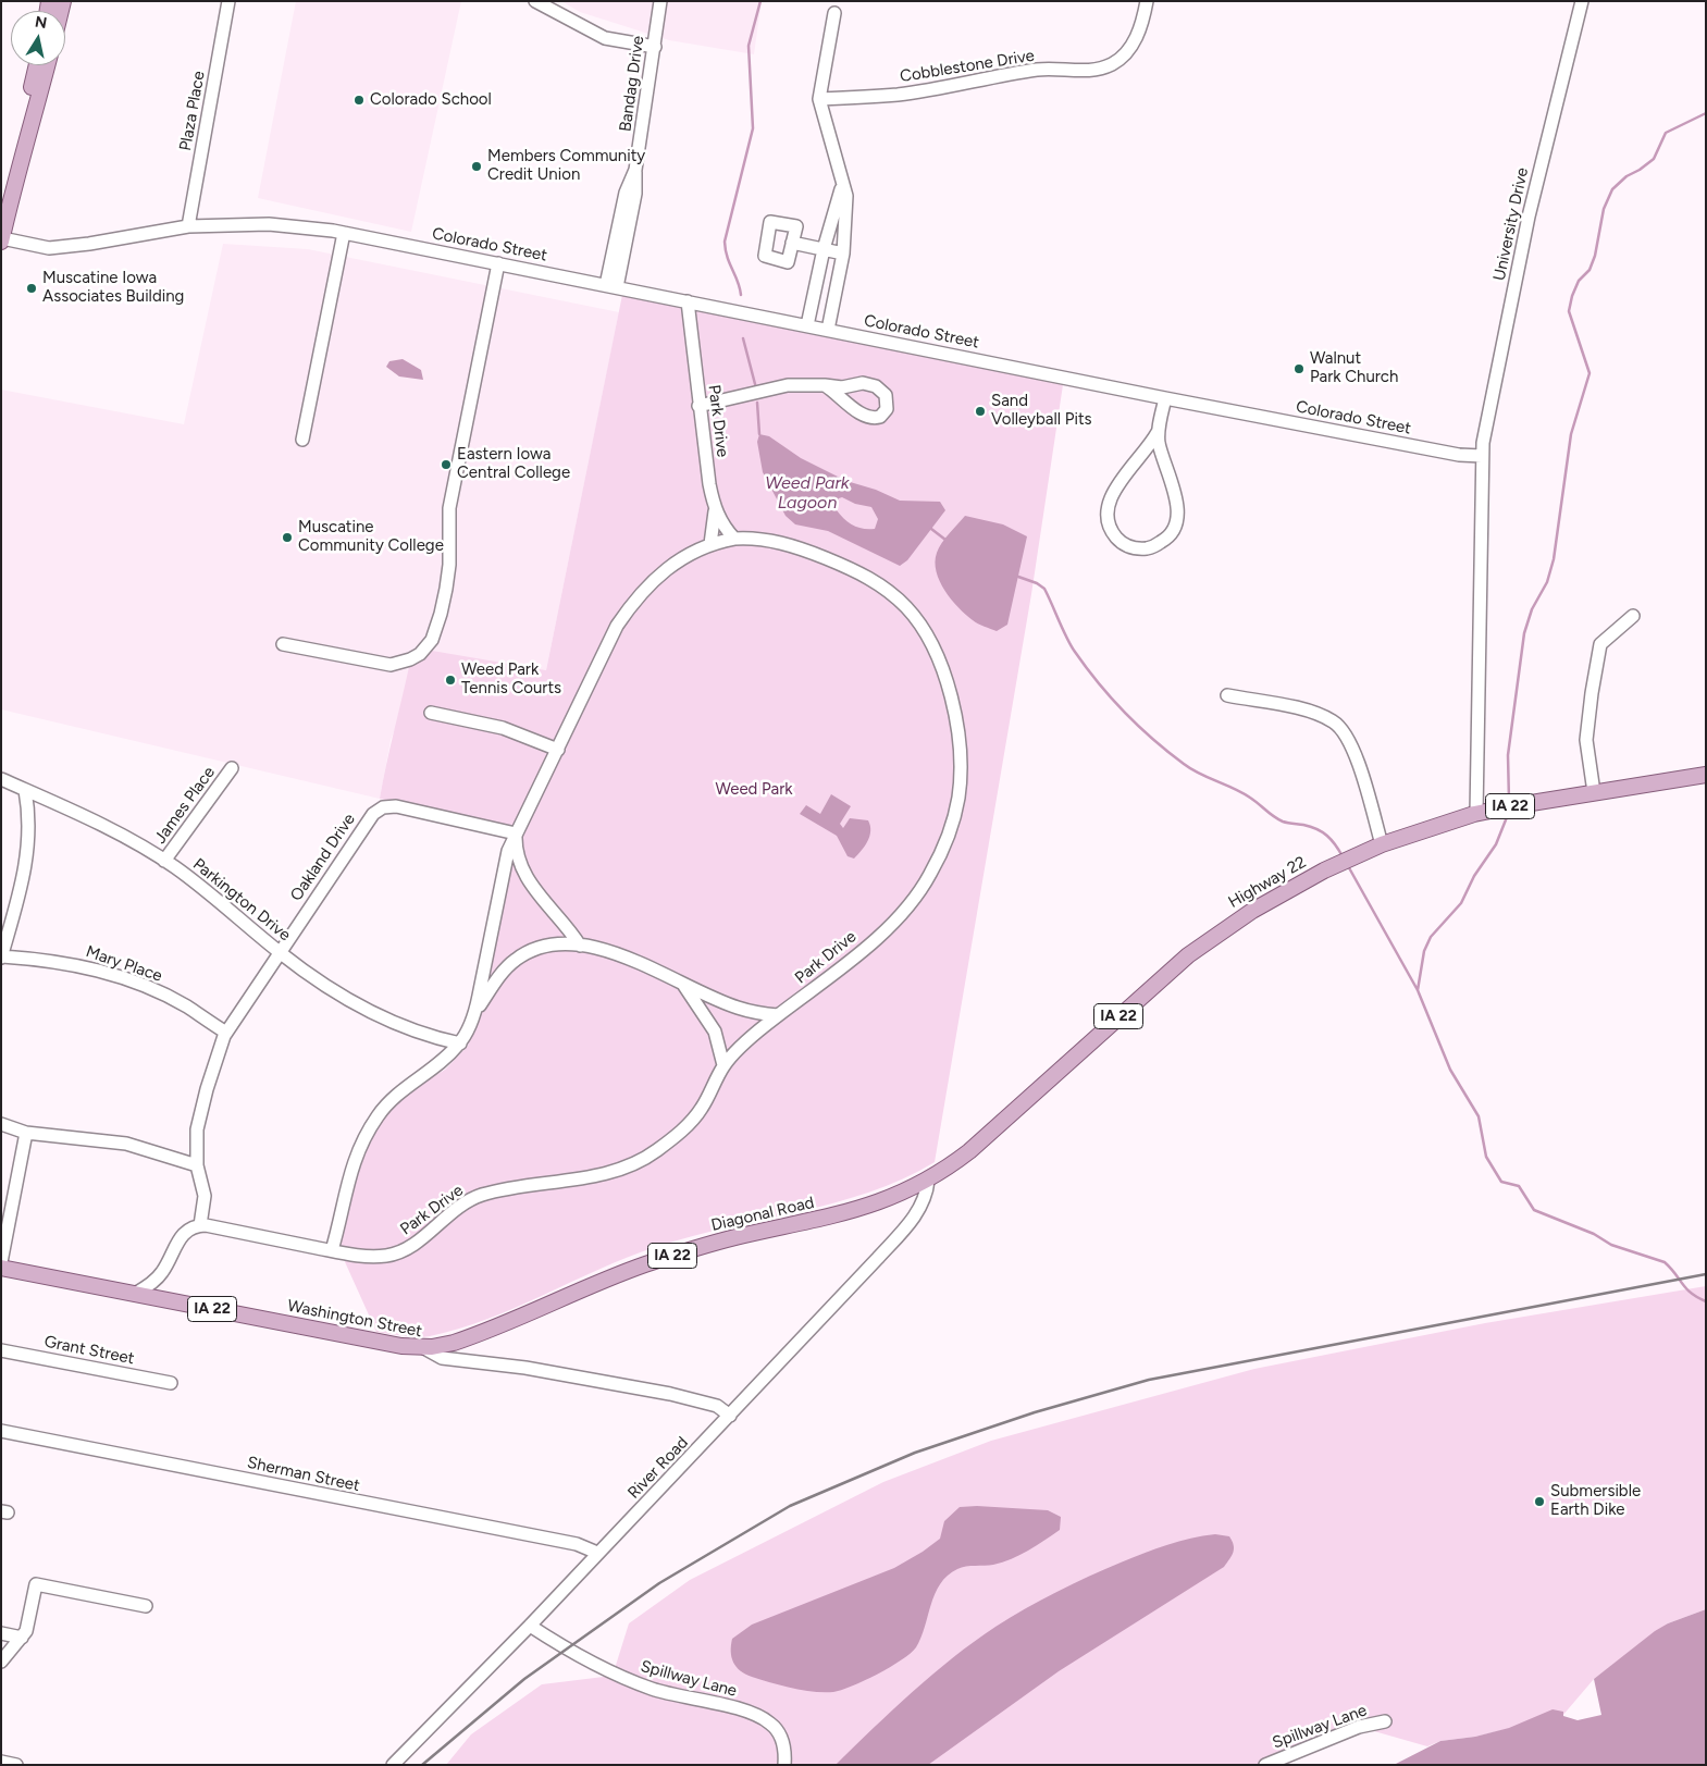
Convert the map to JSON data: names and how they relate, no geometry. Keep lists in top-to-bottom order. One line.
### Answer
{"streets":{"main road":["IA 22","Highway 22","Diagonal Road","Washington Street"],"street":["Cobblestone Drive","Bandag Drive","Plaza Place","University Drive","Colorado Street","Park Drive","James Place","Oakland Drive","Parkington Drive","Mary Place","Grant Street","River Road","Sherman Street","Spillway Lane"]},"crossings":[["Bandag Drive","Colorado Street"],["Plaza Place","Colorado Street"],["University Drive","Colorado Street"],["Colorado Street","Park Drive"],["Park Drive","Oakland Drive"],["Park Drive","Parkington Drive"],["James Place","Parkington Drive"],["Oakland Drive","Parkington Drive"],["Oakland Drive","Mary Place"],["Highway 22","Diagonal Road"],["Highway 22","River Road"],["Diagonal Road","Washington Street"],["Diagonal Road","River Road"],["Washington Street","River Road"],["River Road","Sherman Street"],["River Road","Spillway Lane"]],"water":["Weed Park Lagoon"],"parks":["Weed Park"],"places":["Colorado School","Members Community Credit Union","Muscatine Iowa Associates Building","Walnut Park Church","Sand Volleyball Pits","Eastern Iowa Central College","Muscatine Community College","Weed Park Tennis Courts","Submersible Earth Dike"],"north":"top"}
